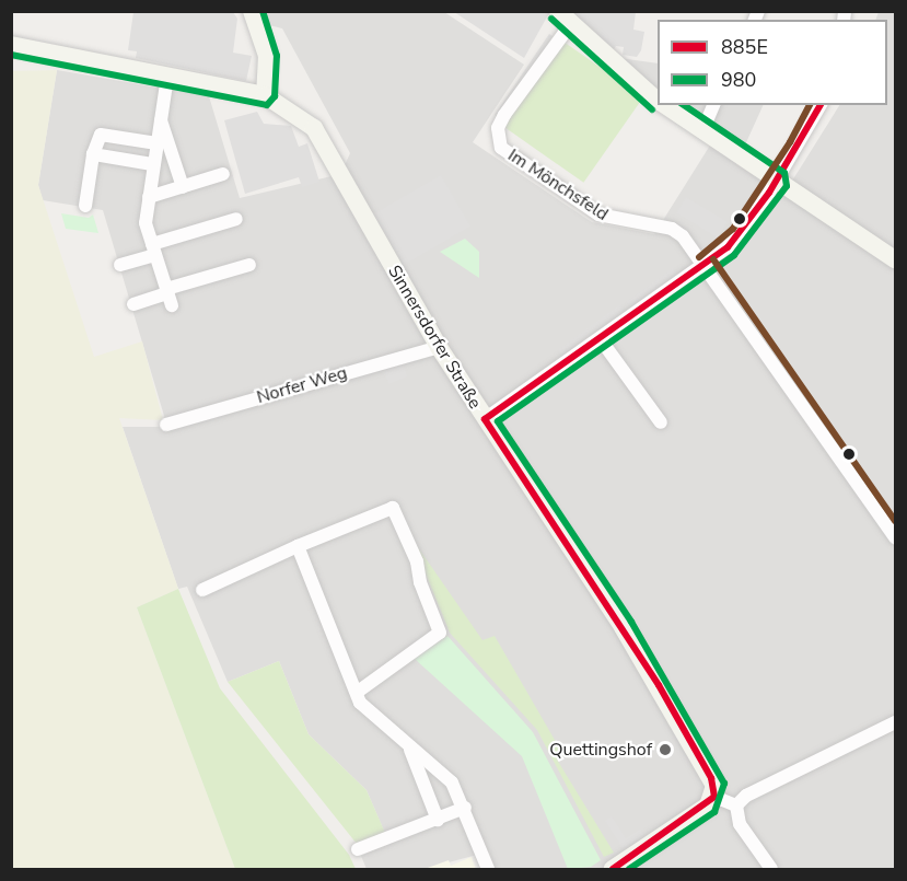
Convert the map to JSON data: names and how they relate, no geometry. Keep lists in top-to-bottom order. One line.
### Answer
{"streets":{"street":["Im Mönchsfeld","Sinnersdorfer Straße","Norfer Weg"]},"crossings":[["Sinnersdorfer Straße","Norfer Weg"]],"places":["Quettingshof"],"lines":["transit line 980","transit line 885E"],"legend":["885E","980"]}
